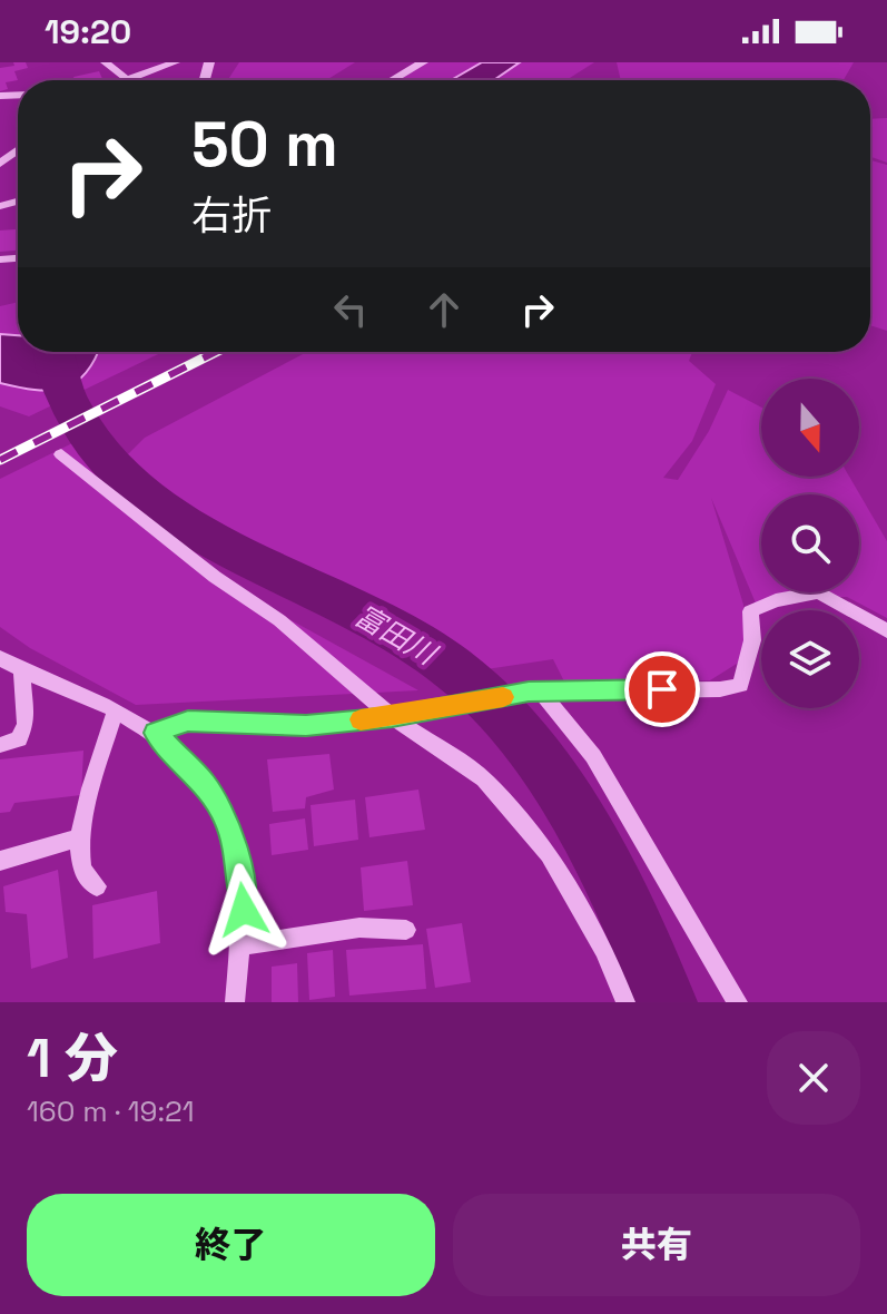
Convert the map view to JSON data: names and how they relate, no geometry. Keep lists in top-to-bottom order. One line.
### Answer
{"water":["富田川"],"north":"bottom","page":{"status":"19:20","turn":["50 m","右折"],"heading":["1 分","160 m · 19:21"],"buttons":["終了","共有"]}}
